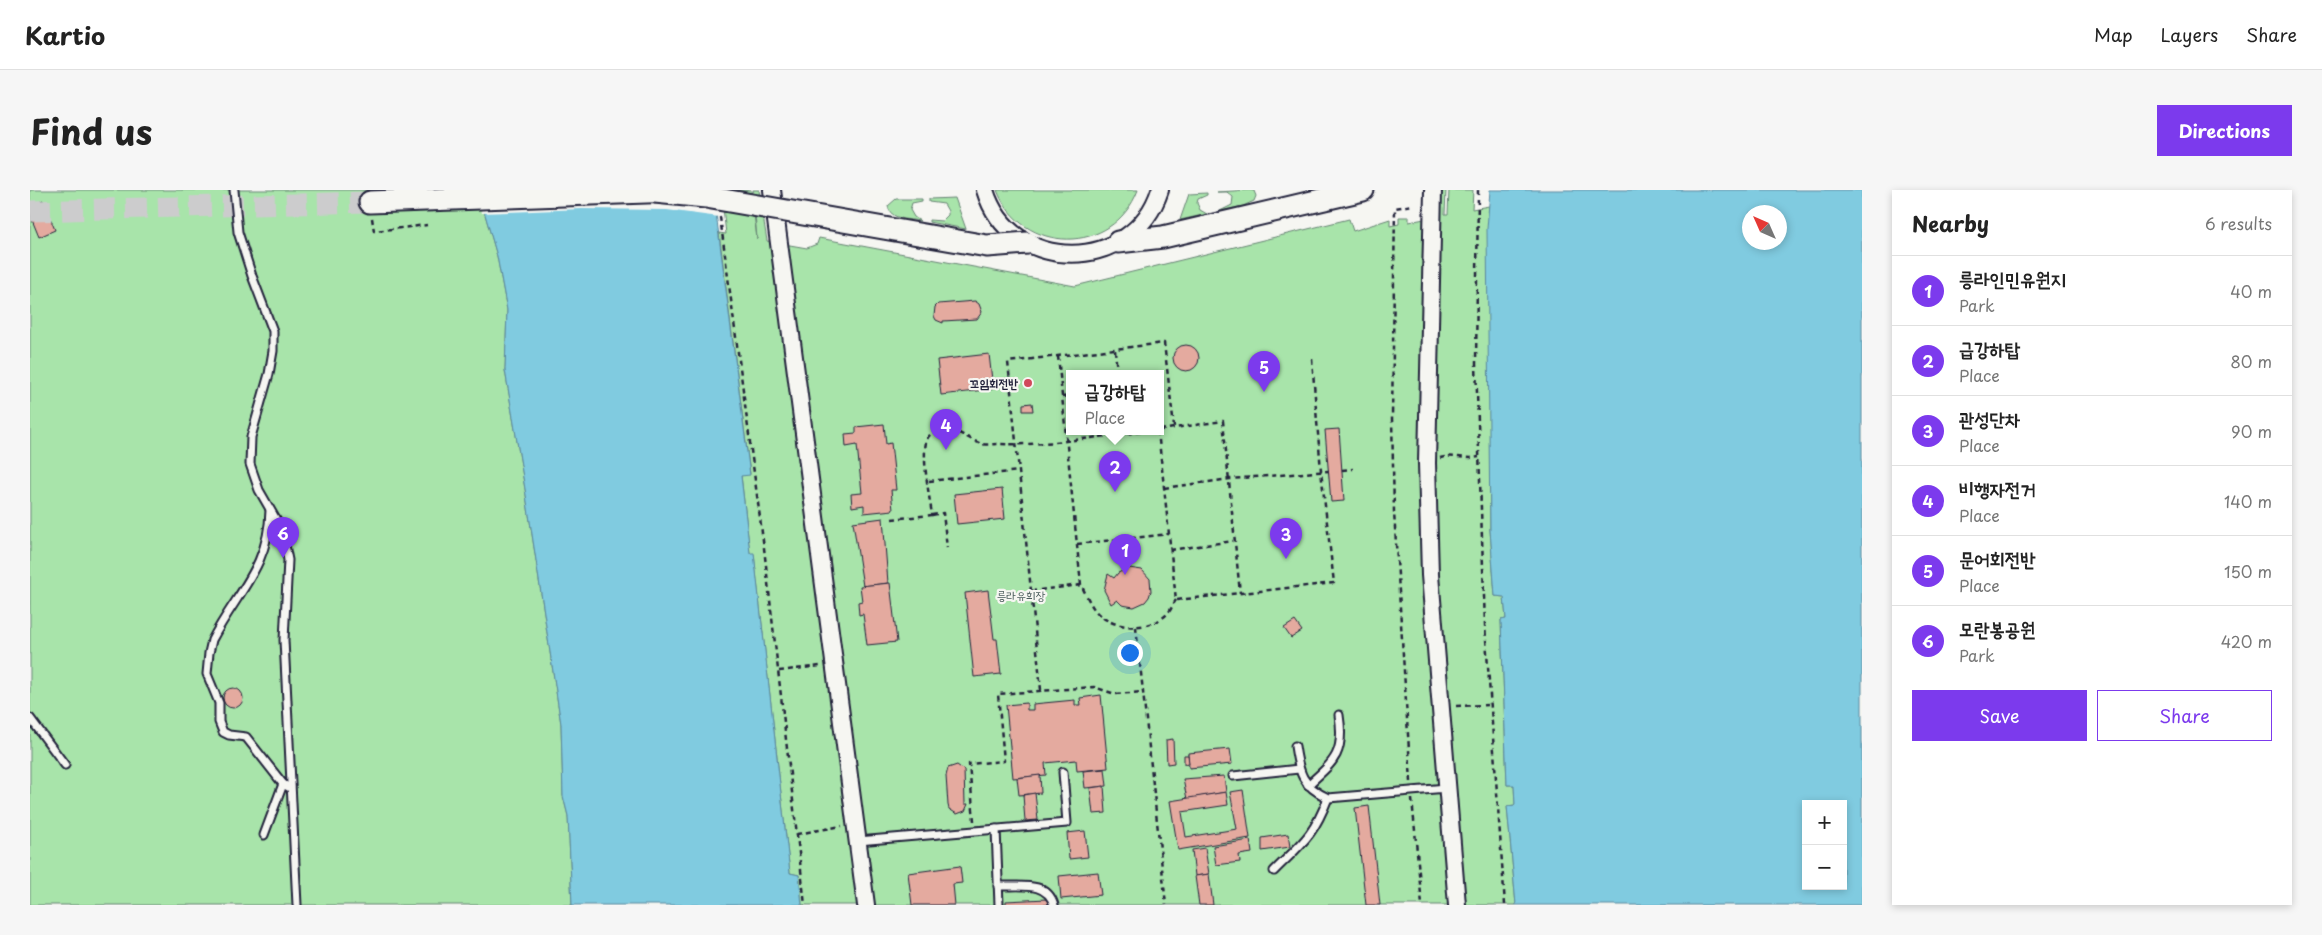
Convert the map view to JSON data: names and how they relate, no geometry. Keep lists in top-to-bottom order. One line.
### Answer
{"parks":["릉라유희장"],"places":["꼬임회전반"],"north":"top left","page":{"header":"Kartio","nav":["Map","Layers","Share"],"title":"Find us","buttons":["Directions",["Save","Share"]],"heading":["Nearby","6 results"],"list":[{"mark":"1","name":"릉라인민유원지","note":"Park","value":"40 m"},{"mark":"2","name":"급강하탑","note":"Place","value":"80 m"},{"mark":"3","name":"관성단차","note":"Place","value":"90 m"},{"mark":"4","name":"비행자전거","note":"Place","value":"140 m"},{"mark":"5","name":"문어회전반","note":"Place","value":"150 m"},{"mark":"6","name":"모란봉공원","note":"Park","value":"420 m"}],"pins":["5","4","2","6","3","1"],"popup":["급강하탑","Place"],"map_buttons":["+","−"]}}
